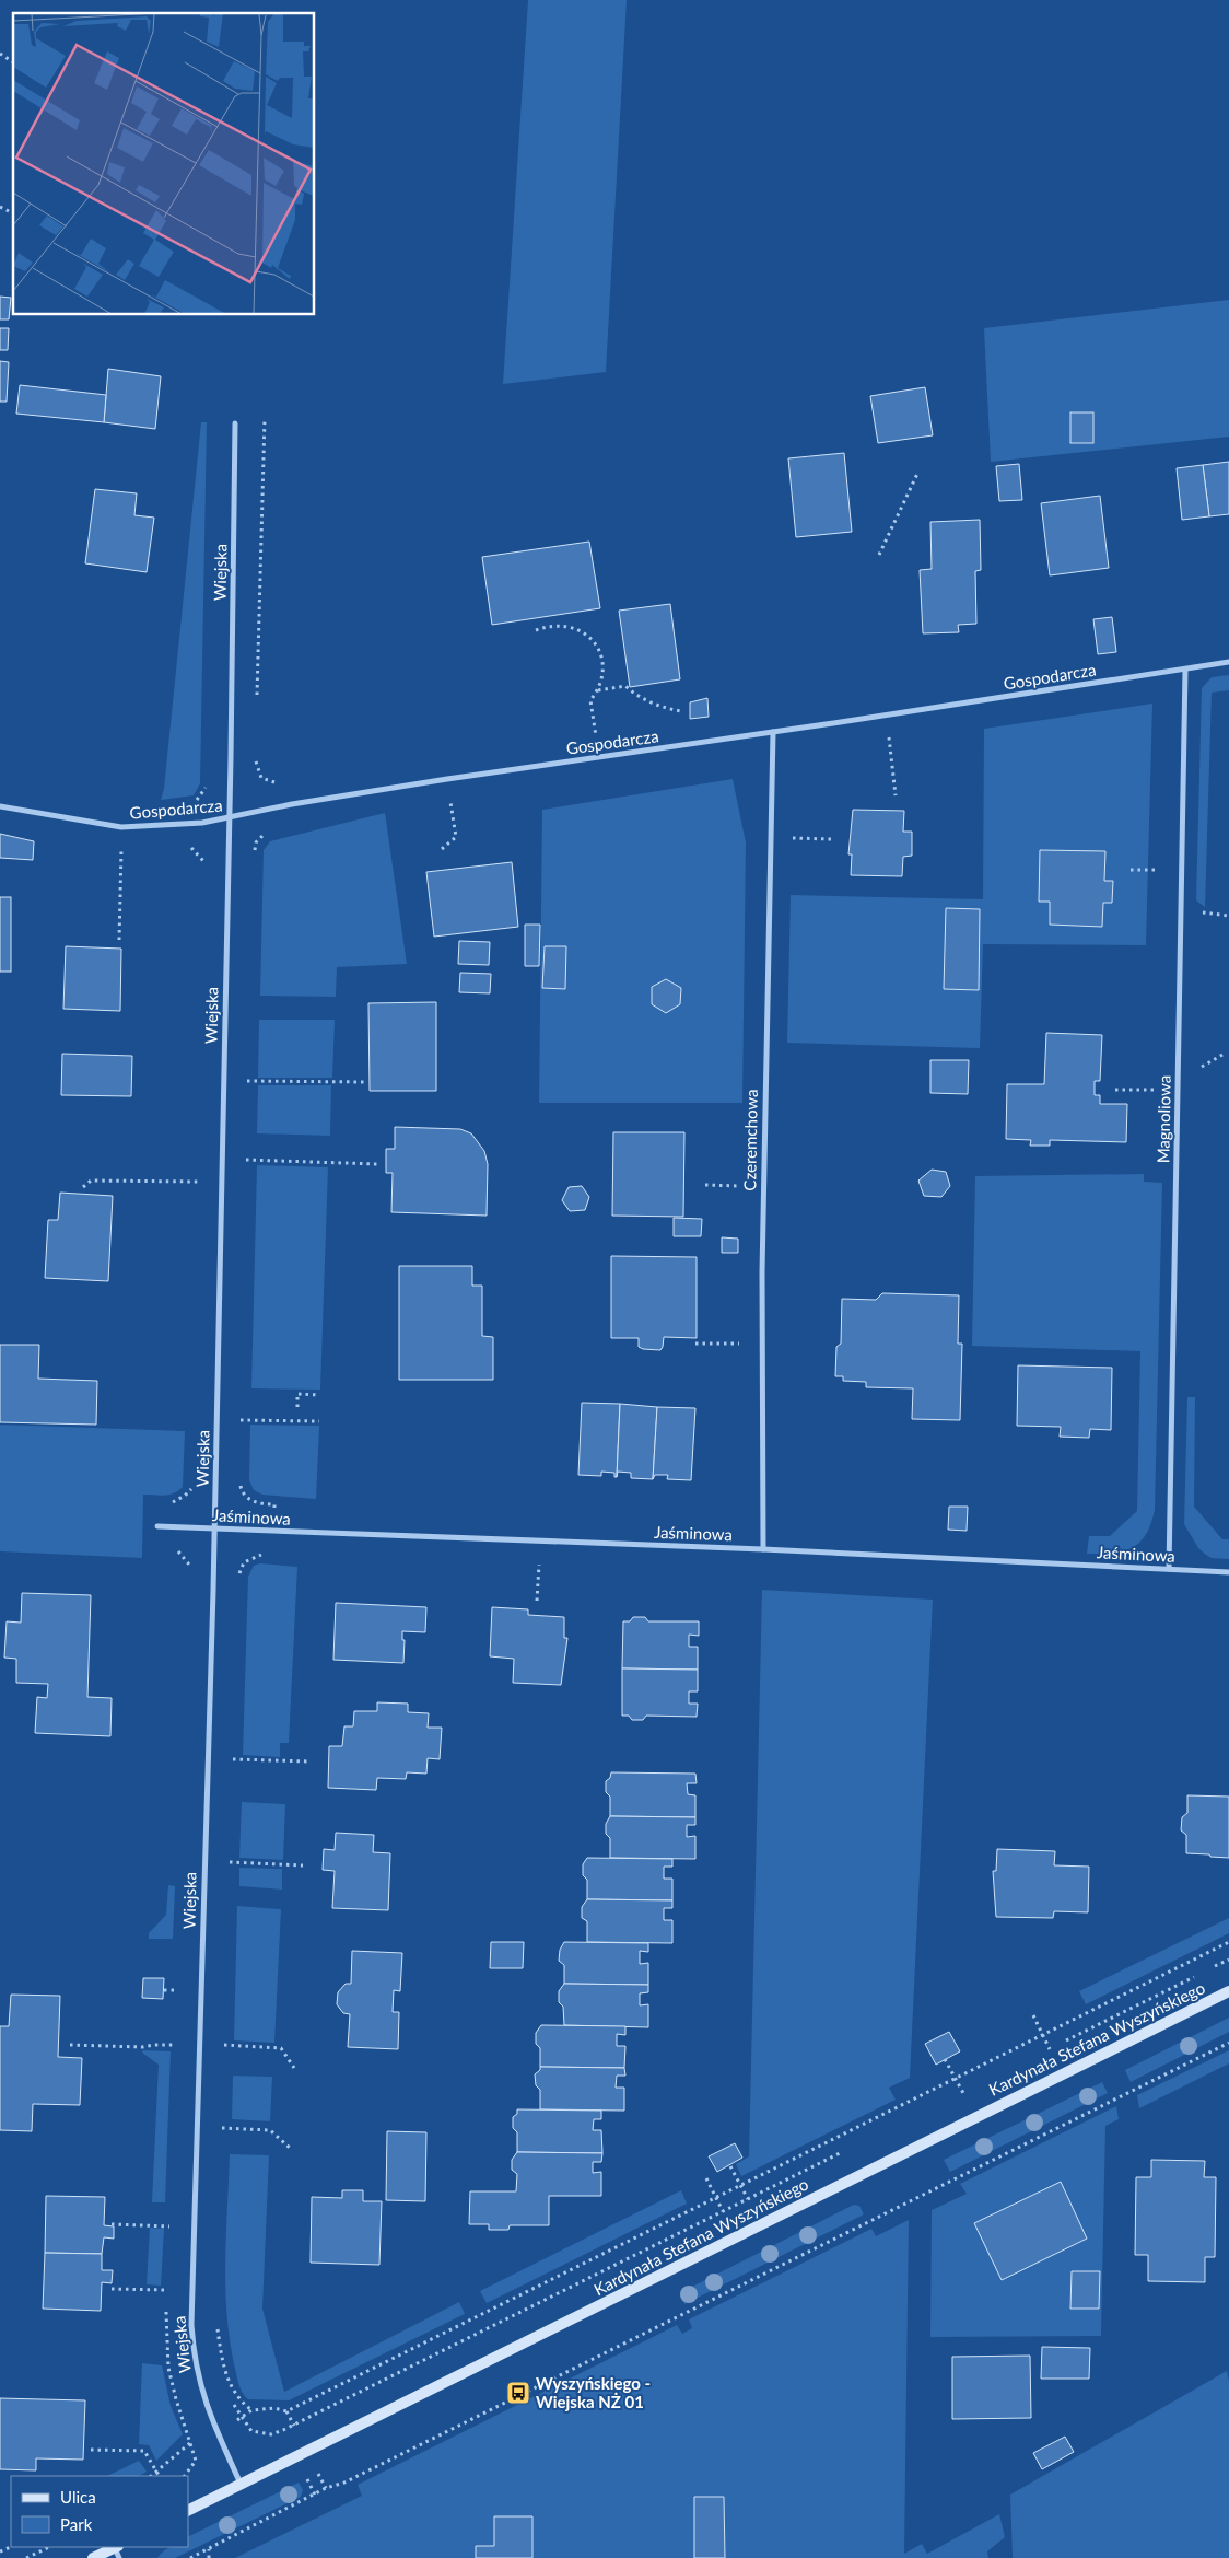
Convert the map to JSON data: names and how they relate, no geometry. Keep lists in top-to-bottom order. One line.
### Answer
{"streets":{"street":["Wiejska","Gospodarcza","Magnoliowa","Czeremchowa","Jaśminowa","Kardynała Stefana Wyszyńskiego"]},"crossings":[["Wiejska","Gospodarcza"],["Wiejska","Jaśminowa"],["Wiejska","Kardynała Stefana Wyszyńskiego"],["Gospodarcza","Magnoliowa"],["Gospodarcza","Czeremchowa"],["Magnoliowa","Jaśminowa"],["Czeremchowa","Jaśminowa"]],"places":{"bus stop":["Wyszyńskiego - Wiejska NŻ 01"]},"legend":["Ulica","Park"]}
